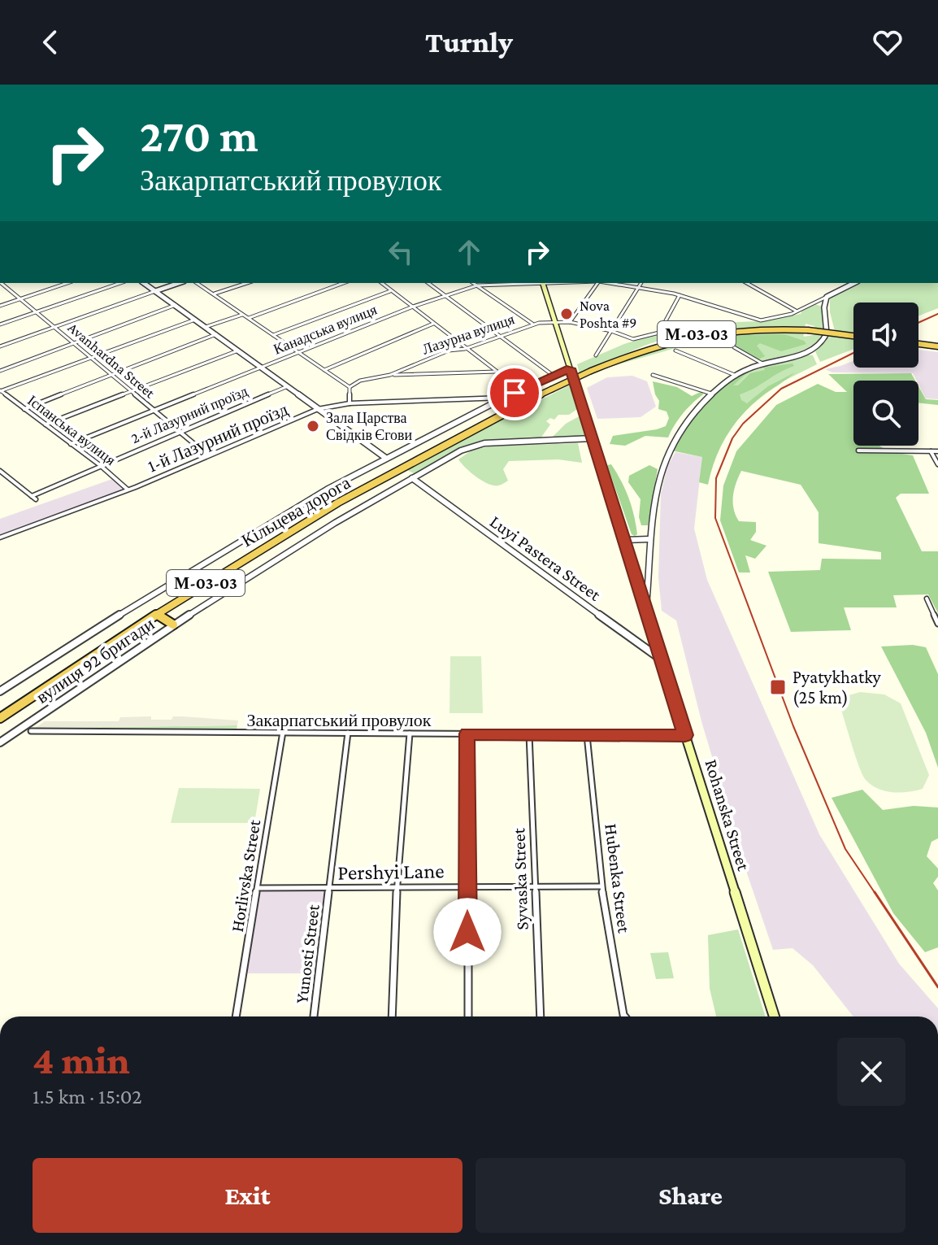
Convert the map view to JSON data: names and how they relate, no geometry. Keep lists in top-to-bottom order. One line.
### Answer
{"streets":{"highway":["М-03-03","Кільцева дорога"],"main road":["Rohanska Street"],"street":["Канадська вулиця","Лазурна вулиця","Avanhardna Street","2-й Лазурний проїзд","Іспанська вулиця","1-й Лазурний проїзд","Luyi Pastera Street","вулиця 92 бригади","Закарпатський провулок","Pershyi Lane","Horlivska Street","Hubenka Street","Syvaska Street","Yunosti Street"]},"crossings":[["Канадська вулиця","Лазурна вулиця"],["Канадська вулиця","Avanhardna Street"],["Канадська вулиця","Іспанська вулиця"],["Лазурна вулиця","Rohanska Street"],["Avanhardna Street","2-й Лазурний проїзд"],["Avanhardna Street","1-й Лазурний проїзд"],["2-й Лазурний проїзд","Іспанська вулиця"],["Іспанська вулиця","1-й Лазурний проїзд"],["Luyi Pastera Street","вулиця 92 бригади"],["Luyi Pastera Street","Rohanska Street"],["вулиця 92 бригади","Rohanska Street"],["Закарпатський провулок","Rohanska Street"],["Закарпатський провулок","Horlivska Street"],["Закарпатський провулок","Hubenka Street"],["Закарпатський провулок","Syvaska Street"],["Закарпатський провулок","Yunosti Street"],["Pershyi Lane","Horlivska Street"],["Pershyi Lane","Hubenka Street"],["Pershyi Lane","Syvaska Street"],["Pershyi Lane","Yunosti Street"]],"places":{"other":["Nova Poshta #9","Зала Царства Свідків Єгови"],"transit":["Pyatykhatky (25 km)"]},"page":{"header":"Turnly","turn":["270 m","Закарпатський провулок"],"heading":["4 min","1.5 km · 15:02"],"buttons":["Exit","Share"]}}
